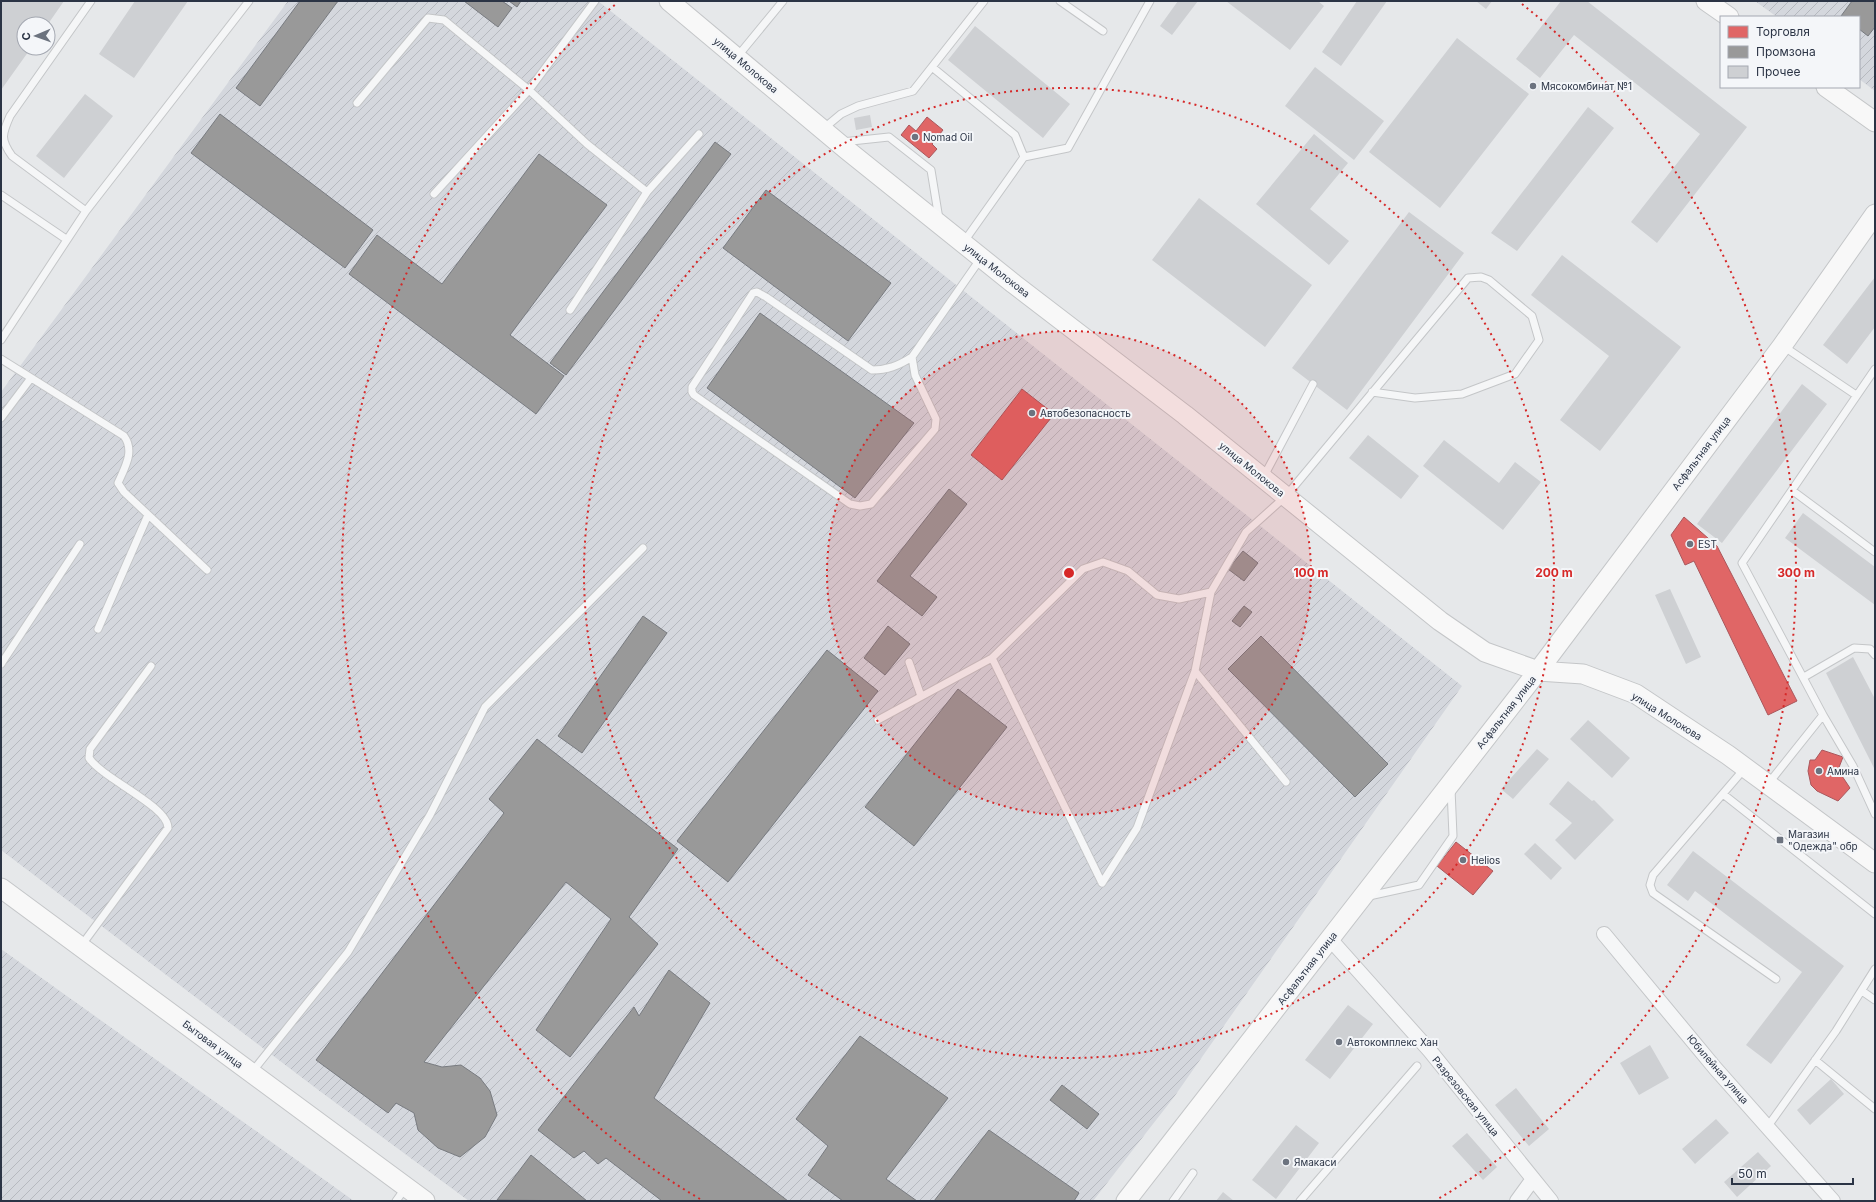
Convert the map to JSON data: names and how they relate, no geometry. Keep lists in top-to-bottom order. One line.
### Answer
{"streets":{"main road":["улица Молокова","Асфальтная улица","Бытовая улица"],"street":["Юбилейная улица","Разрезовская улица"]},"crossings":[["улица Молокова","Асфальтная улица"],["Асфальтная улица","Разрезовская улица"]],"places":{"other":["Мясокомбинат №1","Nomad Oil","Автобезопасность","EST","Амина","Helios","Автокомплекс Хан","Ямакаси"],"transit":["Магазин \"Одежда\" обр"]},"legend":["Торговля","Промзона","Прочее"],"scale_bar":"50 m","north":"left","rings":["100 m","200 m","300 m"]}
